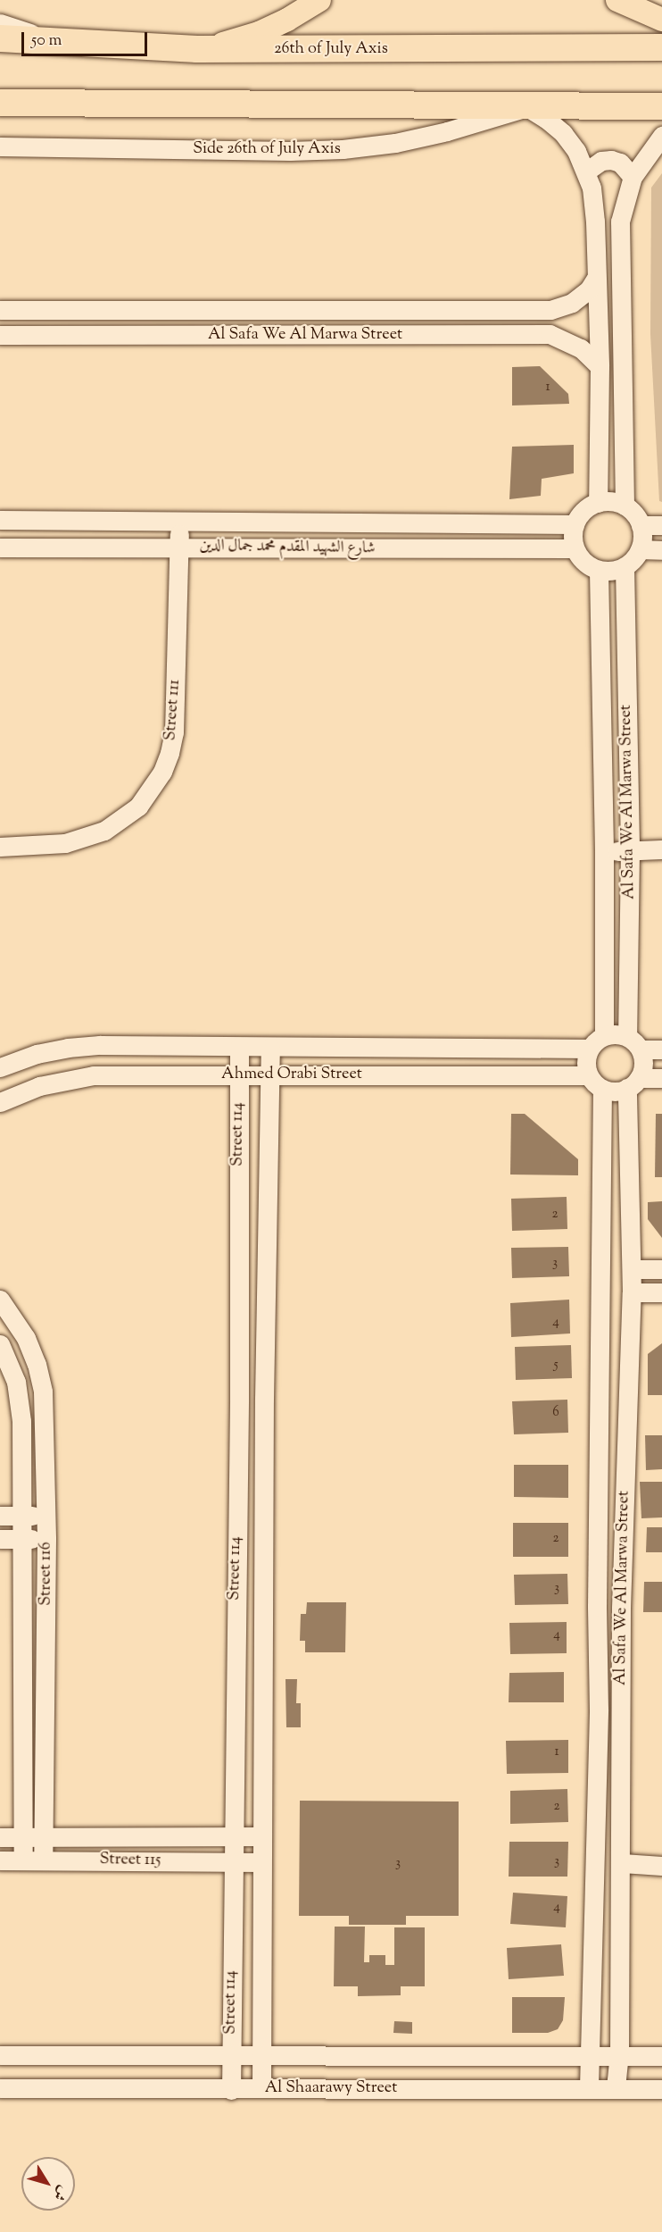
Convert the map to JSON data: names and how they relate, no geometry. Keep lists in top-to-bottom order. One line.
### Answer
{"streets":{"highway":["26th of July Axis"],"street":["Side 26th of July Axis","Al Safa We Al Marwa Street","شارع الشهيد المقدم محمد جمال الدين","Street 111","Ahmed Orabi Street","Street 114","Street 116","Street 115","Al Shaarawy Street"]},"crossings":[["Al Safa We Al Marwa Street","شارع الشهيد المقدم محمد جمال الدين"],["Al Safa We Al Marwa Street","Ahmed Orabi Street"],["Al Safa We Al Marwa Street","Al Shaarawy Street"],["شارع الشهيد المقدم محمد جمال الدين","Street 111"],["Ahmed Orabi Street","Street 114"],["Street 114","Street 115"],["Street 114","Al Shaarawy Street"],["Street 116","Street 115"]],"house_numbers":["1","2","3","4","5","6","2","3","4","1","2","3","3","4"],"scale_bar":"50 m","north":"bottom right"}
